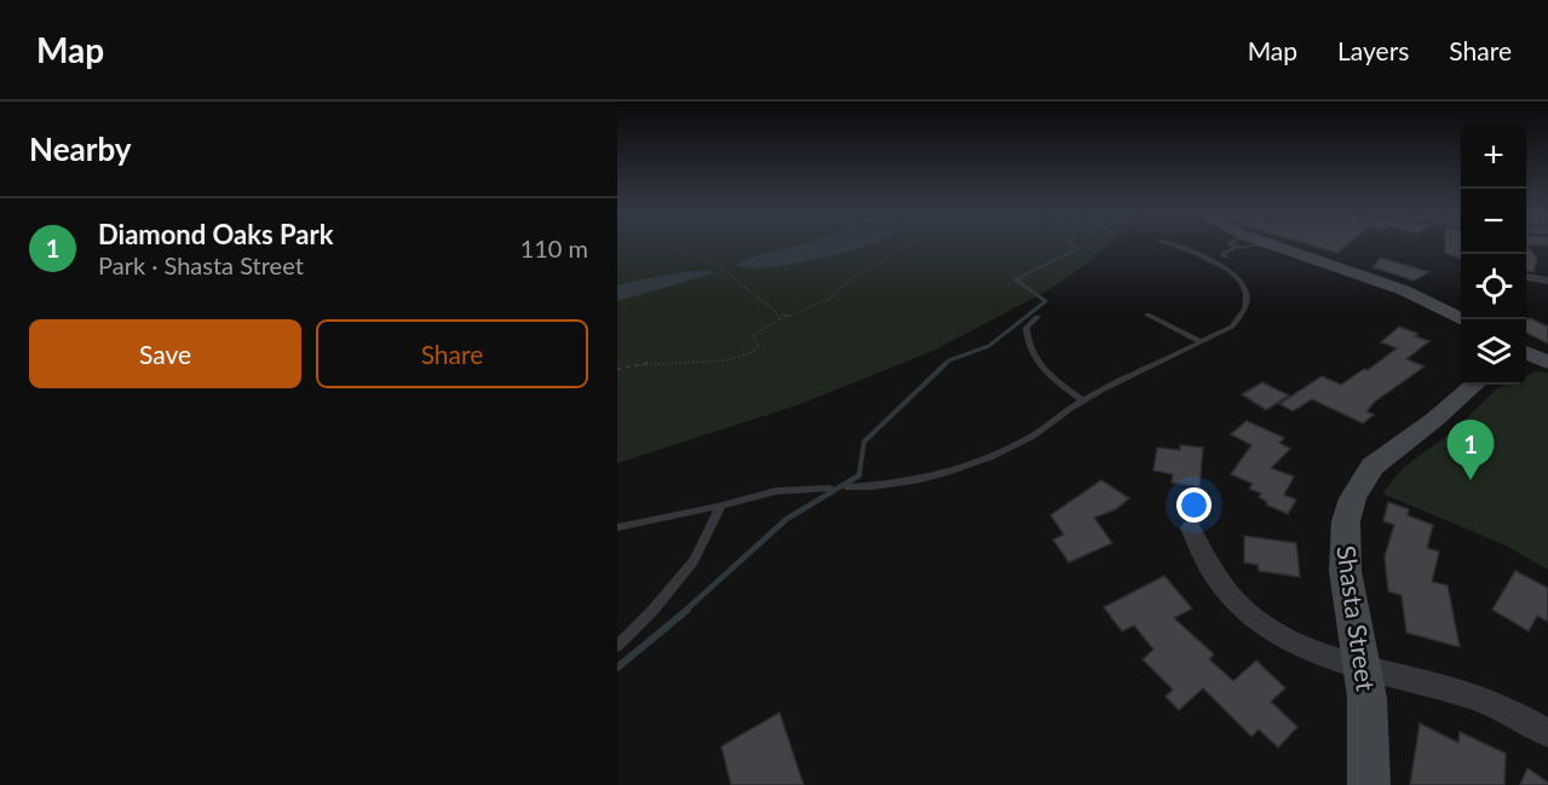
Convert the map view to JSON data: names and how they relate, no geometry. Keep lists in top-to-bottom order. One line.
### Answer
{"streets":{"street":["Shasta Street"]},"page":{"header":"Map","nav":["Map","Layers","Share"],"heading":"Nearby","map_buttons":["+","−"],"list":[{"mark":"1","name":"Diamond Oaks Park","note":"Park · Shasta Street","value":"110 m"}],"buttons":["Save","Share"],"pins":"1"}}
